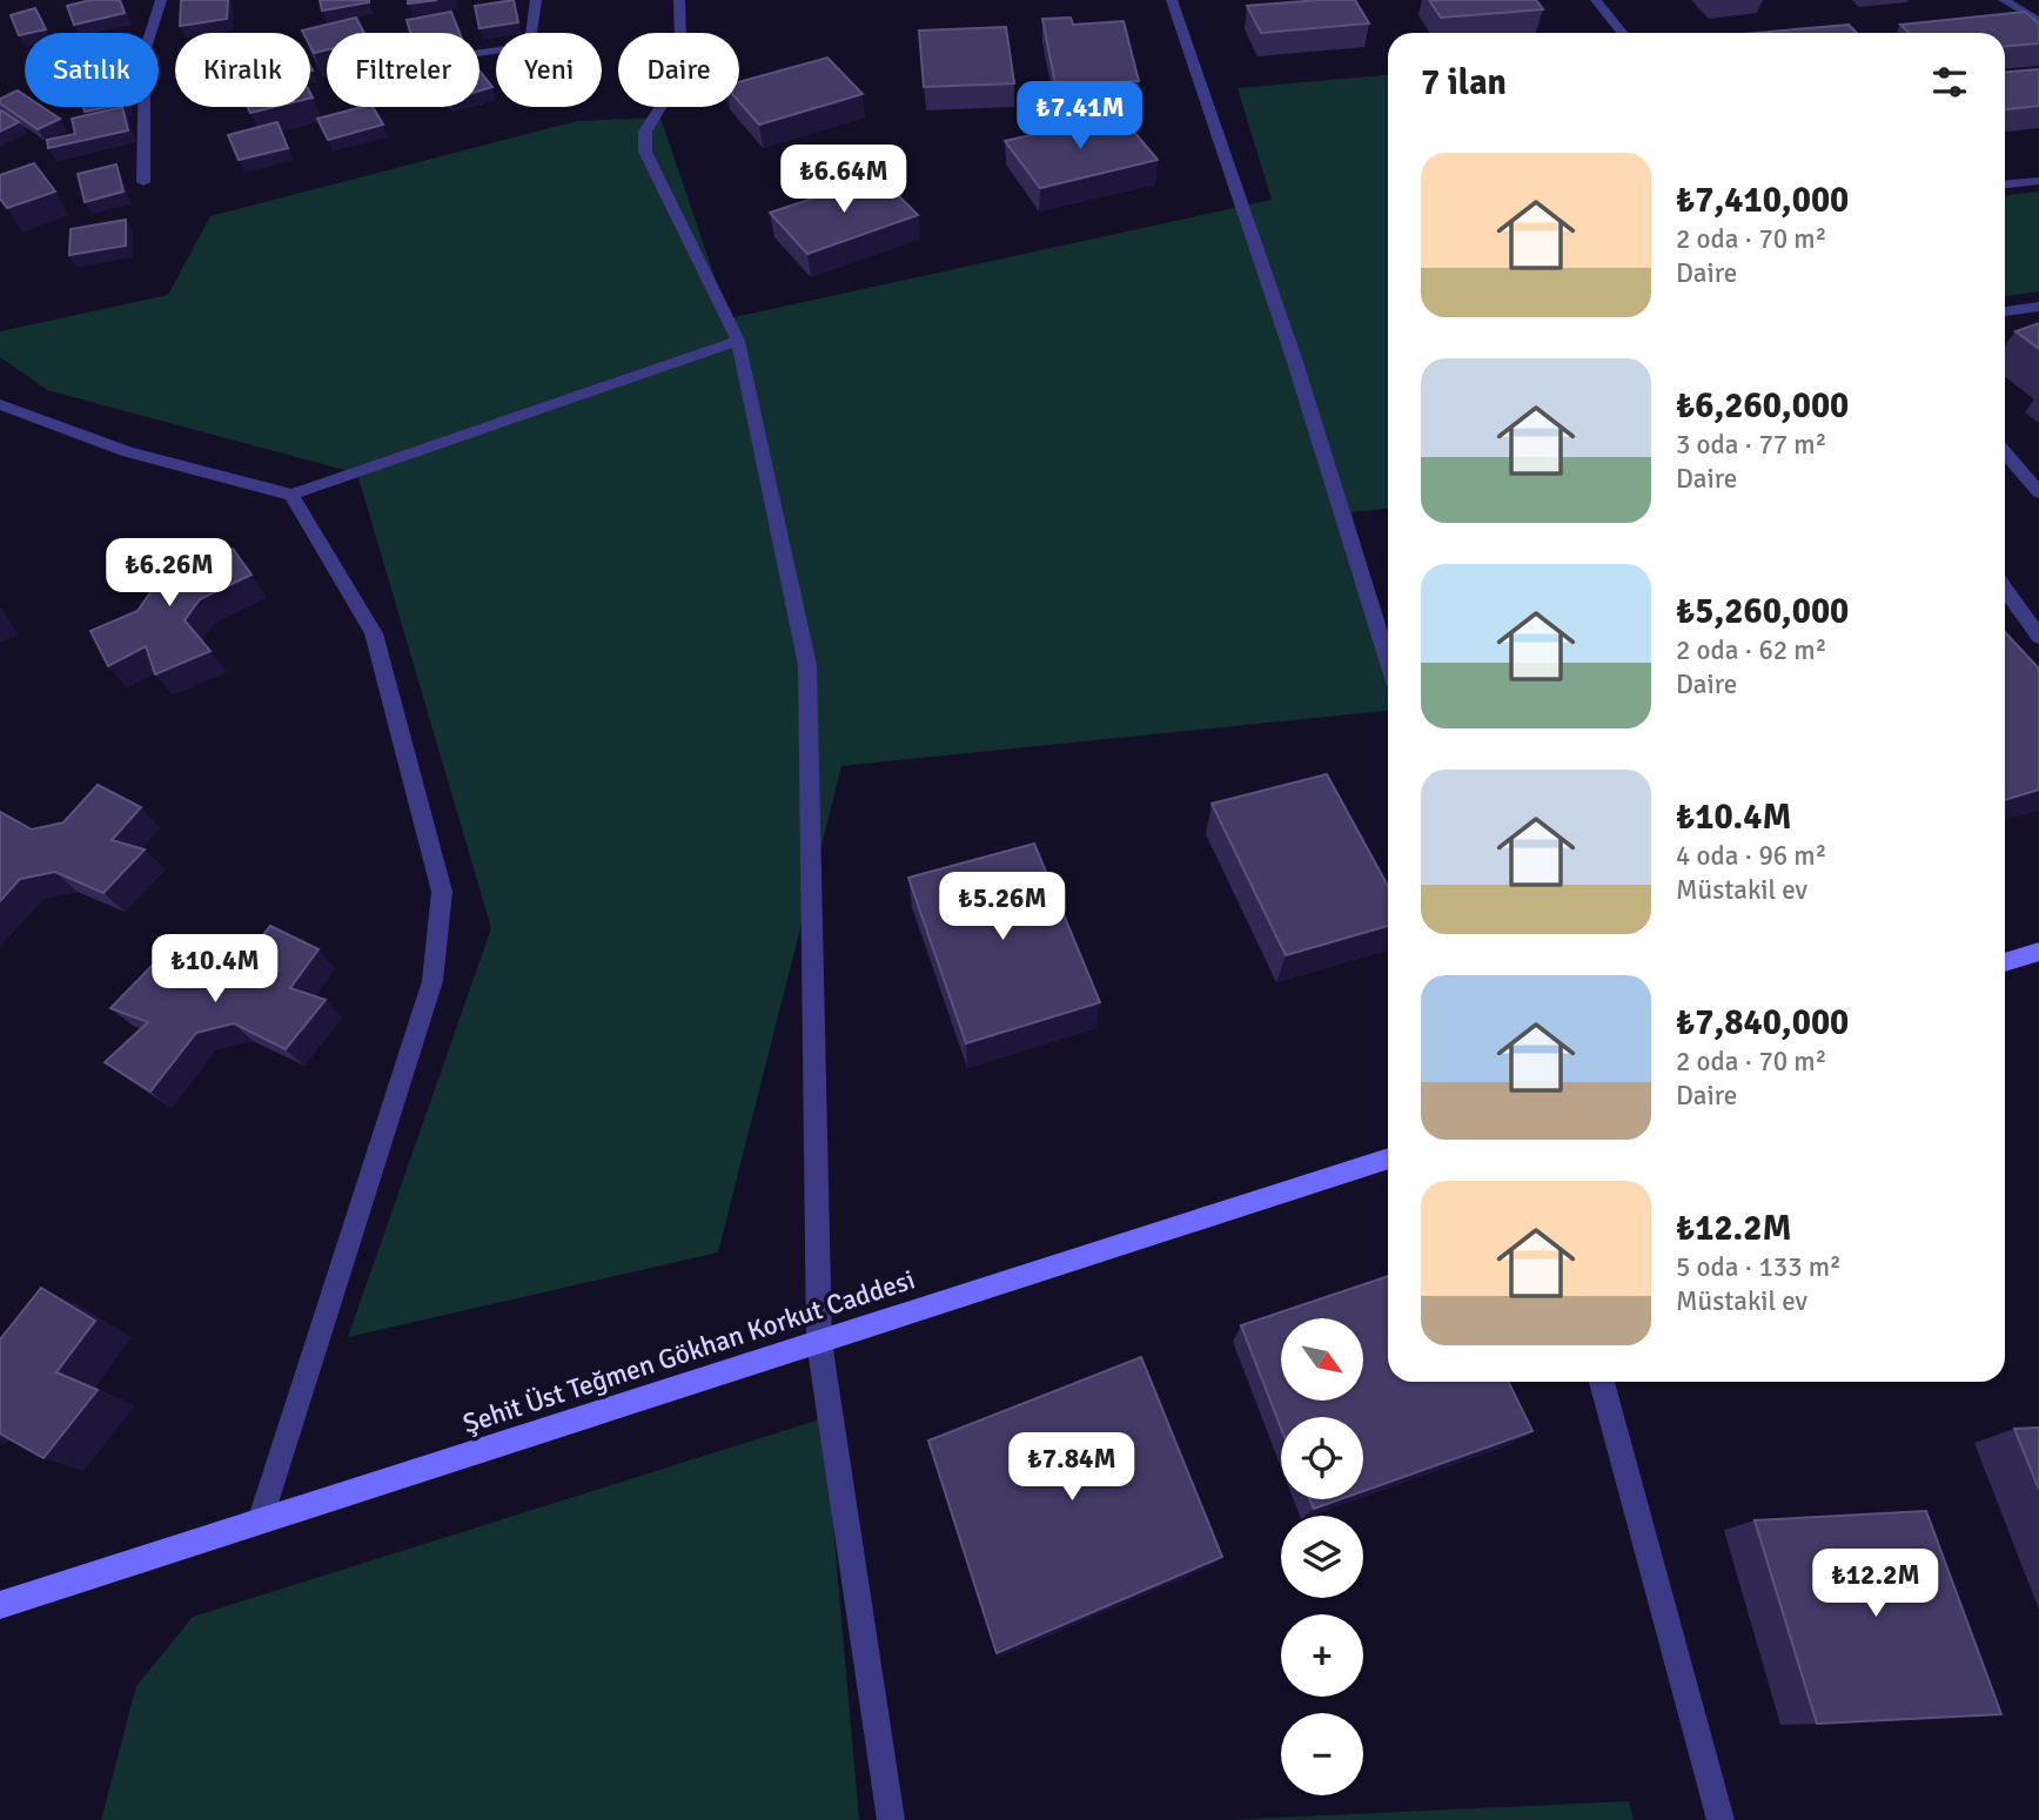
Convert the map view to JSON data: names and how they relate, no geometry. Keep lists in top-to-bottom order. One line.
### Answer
{"streets":{"street":["Şehit Üst Teğmen Gökhan Korkut Caddesi"]},"north":"bottom right","page":{"chip":["Satılık","Kiralık","Filtreler","Yeni","Daire"],"heading":"7 ilan","price":["₺7.41M","₺6.64M","₺6.26M","₺5.26M","₺10.4M","₺7.84M","₺12.2M"],"list":[{"name":"₺7,410,000","note":"2 oda · 70 m² · Daire"},{"name":"₺6,260,000","note":"3 oda · 77 m² · Daire"},{"name":"₺5,260,000","note":"2 oda · 62 m² · Daire"},{"name":"₺10.4M","note":"4 oda · 96 m² · Müstakil ev"},{"name":"₺7,840,000","note":"2 oda · 70 m² · Daire"},{"name":"₺12.2M","note":"5 oda · 133 m² · Müstakil ev"}],"map_buttons":["+","−"]}}
